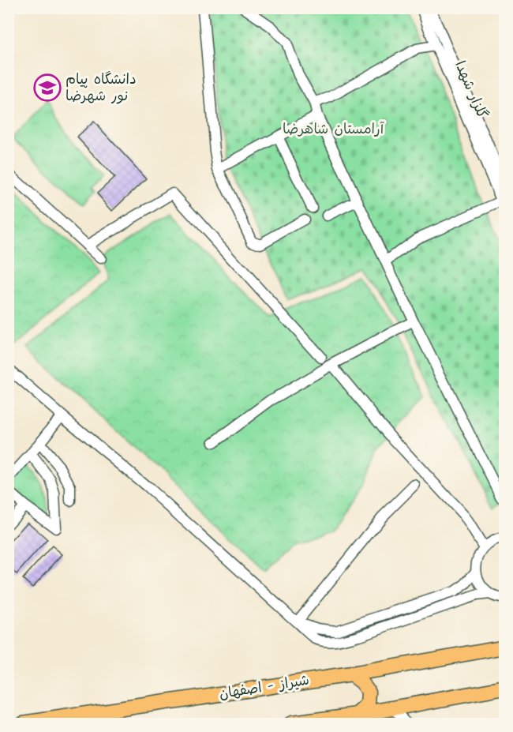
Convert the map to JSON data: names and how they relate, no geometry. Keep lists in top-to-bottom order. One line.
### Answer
{"streets":{"highway":["شیراز - اصفهان"],"street":["گلزار شهدا"]},"parks":["آرامستان شاهرضا"],"places":{"school or university":["دانشگاه پیام نور شهرضا"]}}
